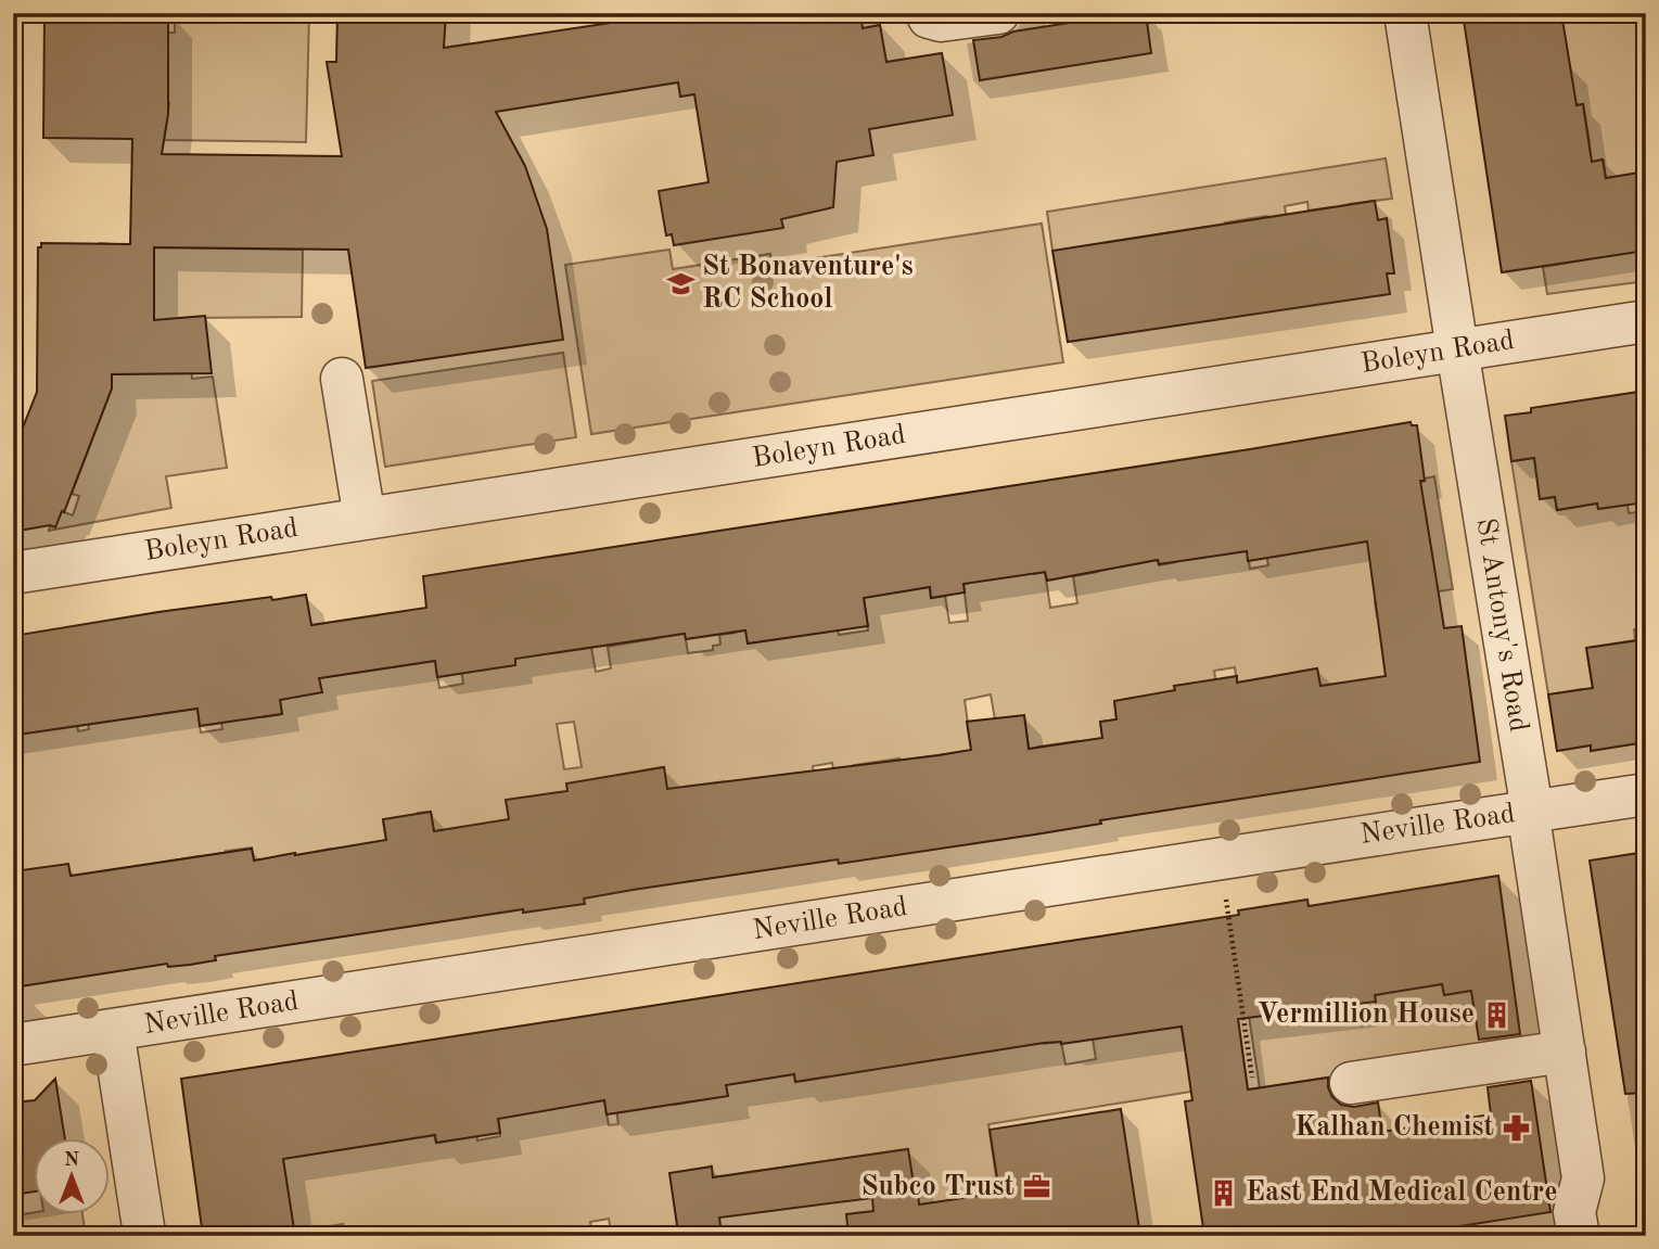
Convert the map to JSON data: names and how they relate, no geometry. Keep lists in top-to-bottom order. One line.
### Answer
{"streets":{"street":["Boleyn Road","St Antony's Road","Neville Road"]},"crossings":[["Boleyn Road","St Antony's Road"],["St Antony's Road","Neville Road"]],"places":{"school or university":["St Bonaventure's RC School"],"building":["Vermillion House","East End Medical Centre"],"pharmacy":["Kalhan Chemist"],"office":["Subco Trust"]},"north":"top"}
